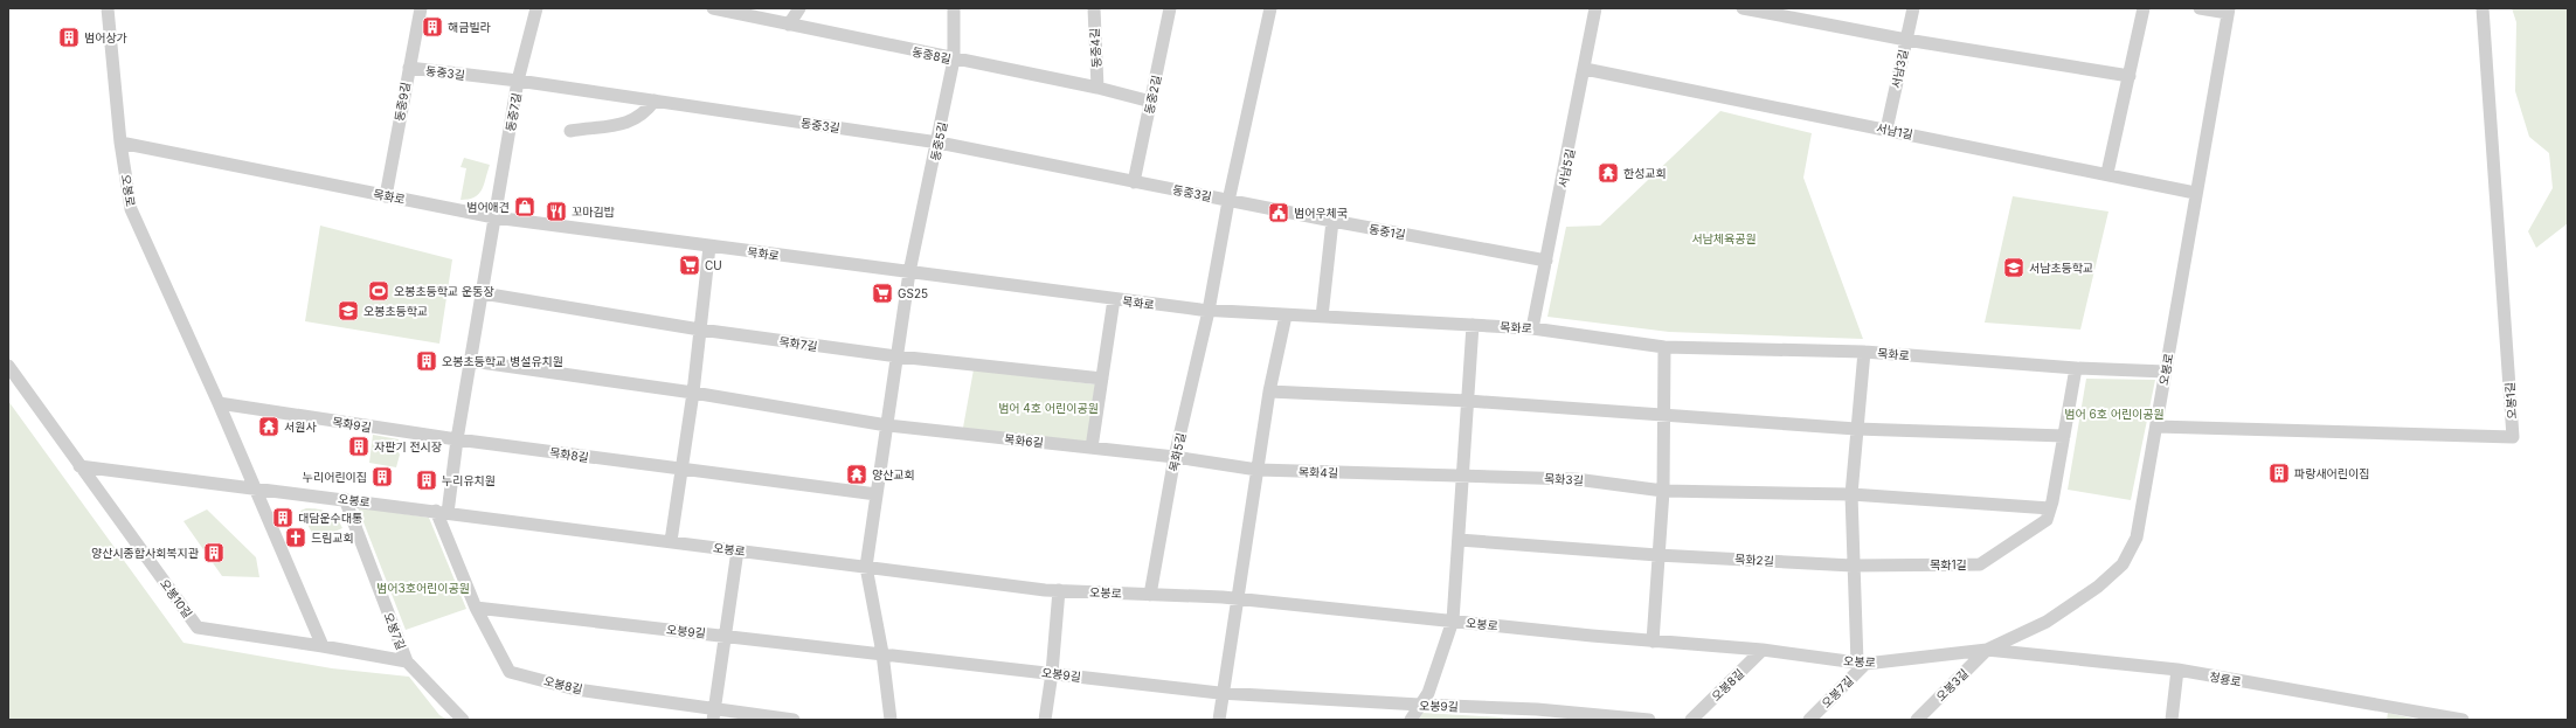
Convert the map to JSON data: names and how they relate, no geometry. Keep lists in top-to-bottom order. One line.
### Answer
{"streets":{"street":["동중4길","동중8길","서남3길","동중3길","동중2길","동중9길","동중7길","서남1길","동중5길","서남5길","오봉로","목화로","동중1길","목화7길","오봉1길","목화9길","목화6길","목화5길","목화8길","목화4길","목화3길","목화2길","목화1길","오봉10길","오봉7길","오봉9길","청룡로","오봉8길","오봉3길"]},"crossings":[["동중4길","동중8길"],["동중8길","동중2길"],["동중8길","동중5길"],["서남3길","서남1길"],["동중3길","동중2길"],["동중3길","동중9길"],["동중3길","동중7길"],["동중3길","동중5길"],["동중3길","동중1길"],["동중9길","목화로"],["동중7길","목화로"],["서남1길","서남5길"],["서남1길","오봉로"],["동중5길","목화로"],["서남5길","목화로"],["서남5길","동중1길"],["오봉로","목화로"],["오봉로","오봉1길"],["오봉로","목화9길"],["오봉로","목화5길"],["오봉로","오봉10길"],["오봉로","오봉7길"],["오봉로","청룡로"],["오봉로","오봉8길"],["오봉로","오봉3길"],["목화로","목화5길"],["목화로","목화1길"],["목화9길","목화8길"],["목화6길","목화5길"],["목화6길","목화4길"],["목화5길","목화4길"],["목화4길","목화3길"],["목화2길","목화1길"],["오봉10길","오봉7길"],["오봉9길","오봉8길"],["청룡로","오봉3길"]],"parks":["서남체육공원","범어 4호 어린이공원","범어 6호 어린이공원","범어3호어린이공원"],"places":{"building":["해금빌라","범어상가","오봉초등학교 병설유치원","자판기 전시장","파랑새어린이집","누리어린이집","누리유치원","대담운수대통","양산시종합사회복지관"],"temple":["한성교회","서원사","양산교회"],"shop":["범어애견"],"restaurant":["꼬마김밥"],"public building":["범어우체국"],"supermarket":["CU","GS25"],"school or university":["서남초등학교","오봉초등학교"],"sports":["오봉초등학교 운동장"],"church":["드림교회"]}}
